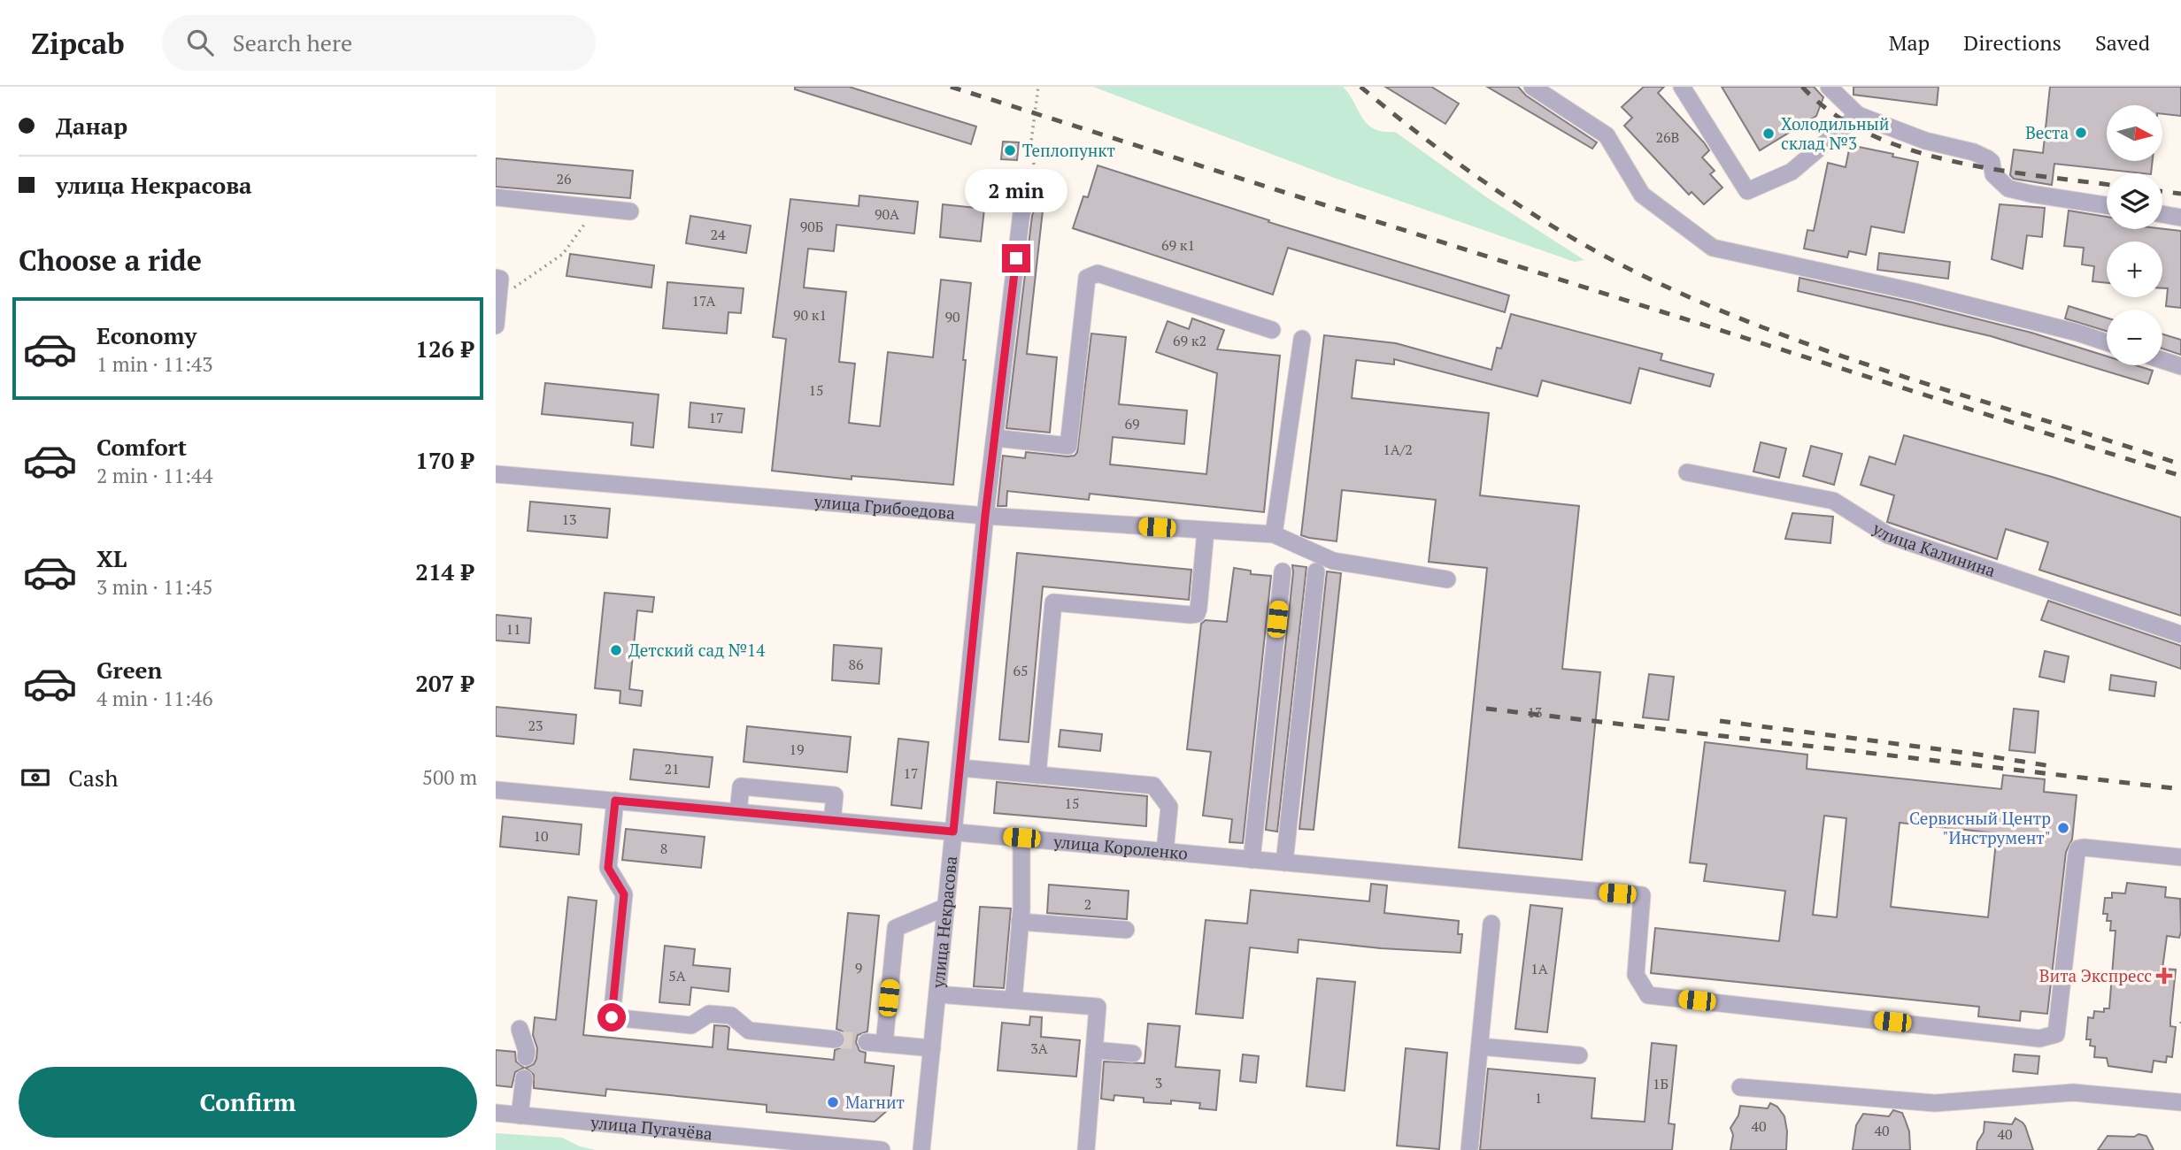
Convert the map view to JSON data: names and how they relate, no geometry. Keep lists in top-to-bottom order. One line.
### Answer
{"streets":{"street":["улица Грибоедова","улица Калинина","улица Короленко","улица Некрасова","улица Пугачёва"]},"crossings":[["улица Грибоедова","улица Некрасова"],["улица Короленко","улица Некрасова"]],"places":{"other":["Веста","Холодильный склад №3","Теплопункт","Детский сад №14","Сервисный Центр \"Инструмент\"","Магнит"],"health":["Вита Экспресс"]},"house_numbers":["26В","26","90А","90Б","24","69 к1","17А","90 к1","90","69 к2","15","17","69","1А/2","13","11","86","65","13","23","19","21","17","15","10","8","2","9","1А","5А","3А","3","1Б","1","40","40","40"],"north":"right","page":{"header":"Zipcab","search":"Search here","nav":["Map","Directions","Saved"],"banner":["Данар","улица Некрасова"],"map_buttons":["+","−"],"bubble":"2 min","heading":"Choose a ride","list":[{"name":"Economy","note":"1 min · 11:43","value":"126 ₽"},{"name":"Comfort","note":"2 min · 11:44","value":"170 ₽"},{"name":"XL","note":"3 min · 11:45","value":"214 ₽"},{"name":"Green","note":"4 min · 11:46","value":"207 ₽"}],"pay":["Cash","500 m"],"buttons":"Confirm"}}
